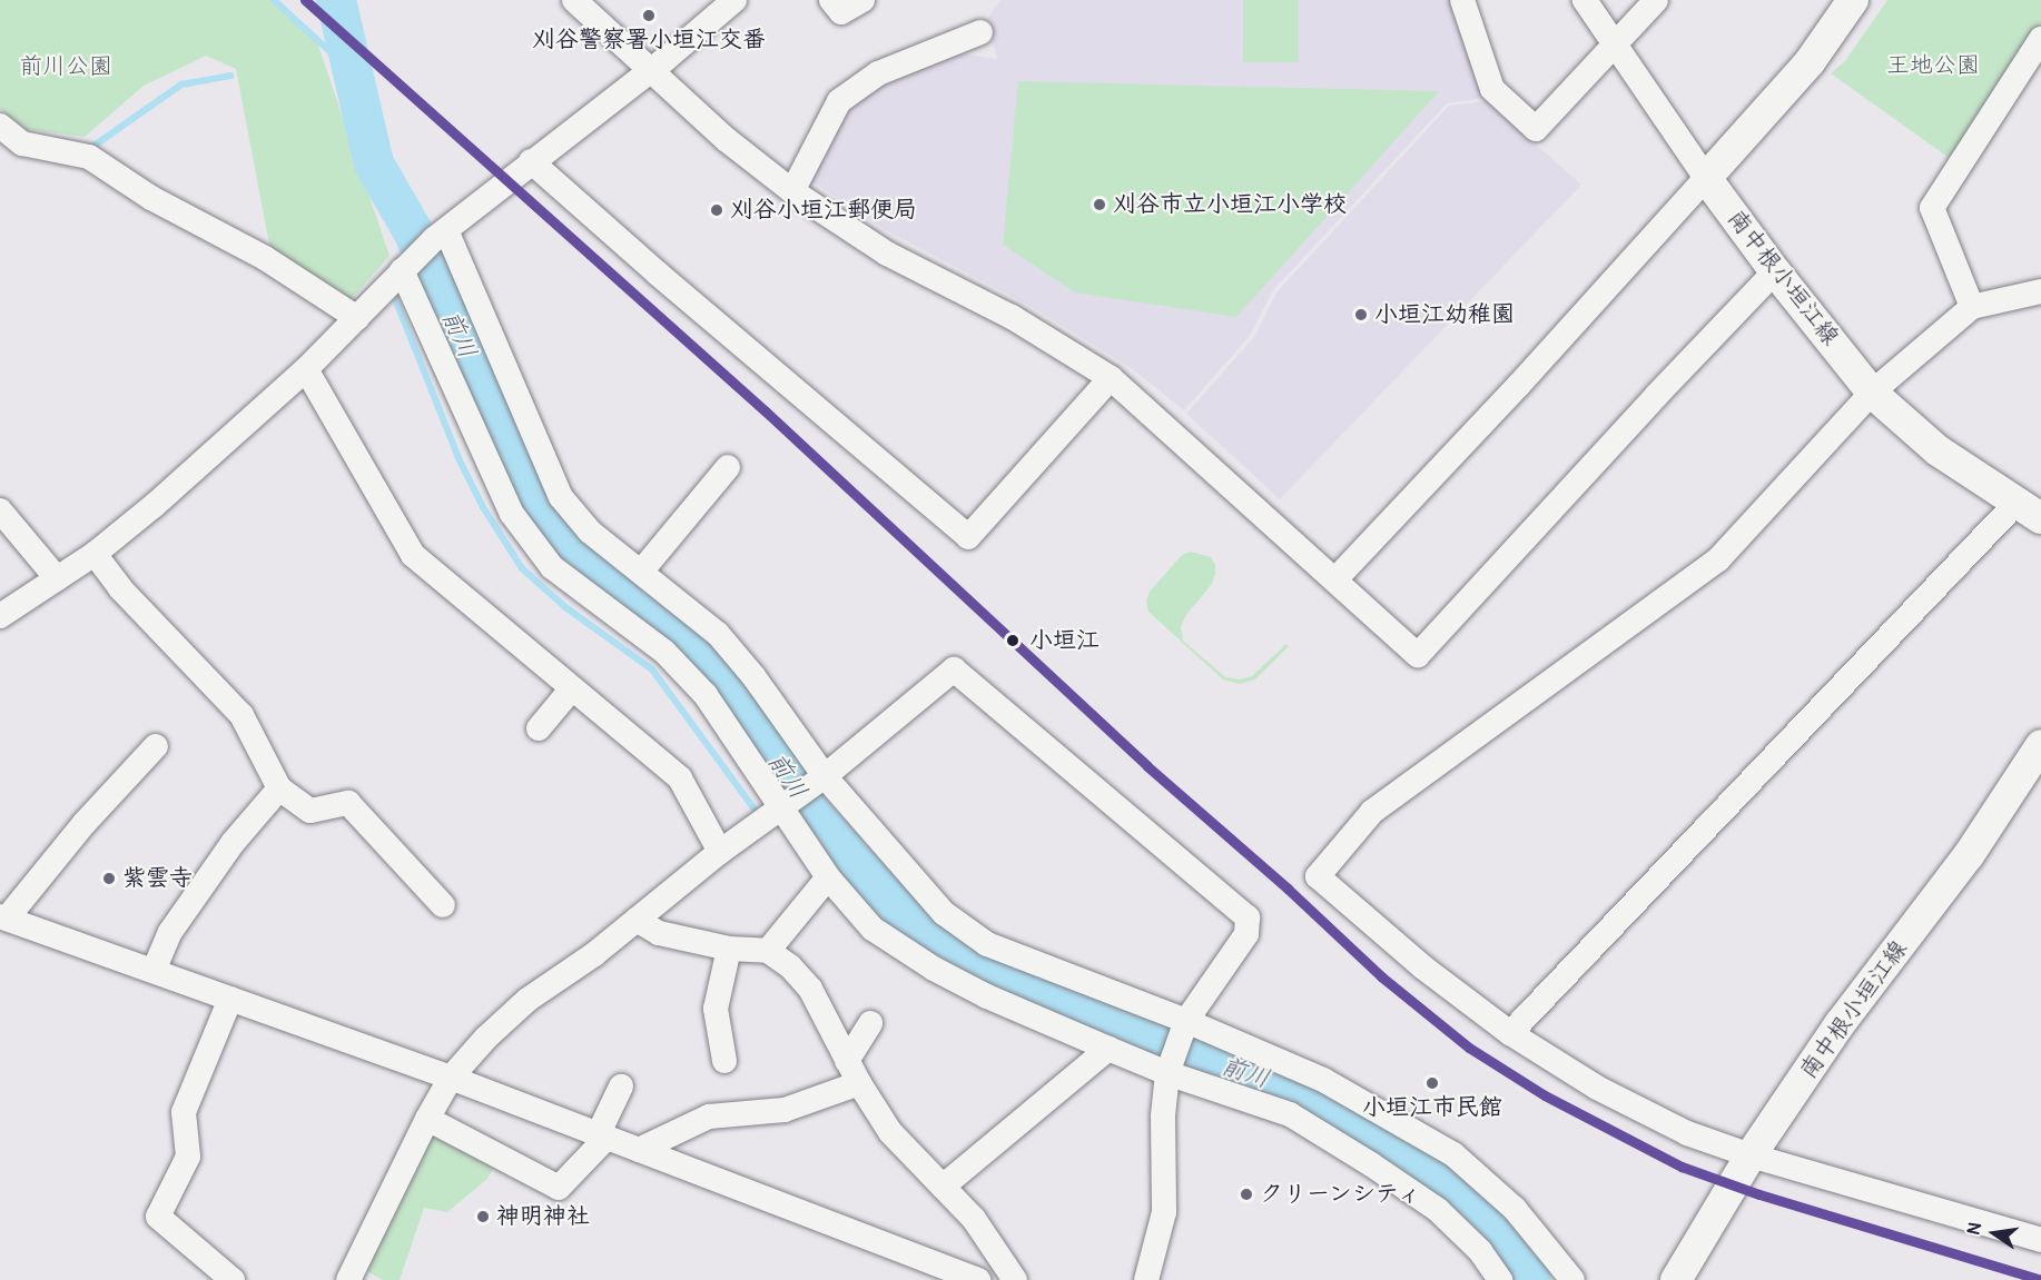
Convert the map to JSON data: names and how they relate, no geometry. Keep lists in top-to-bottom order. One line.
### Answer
{"streets":{"main road":["南中根小垣江線"]},"water":["前川"],"parks":["王地公園","前川公園"],"places":["刈谷警察署小垣江交番","刈谷市立小垣江小学校","刈谷小垣江郵便局","小垣江幼稚園","小垣江","紫雲寺","小垣江市民館","クリーンシティ","神明神社"],"north":"left"}
